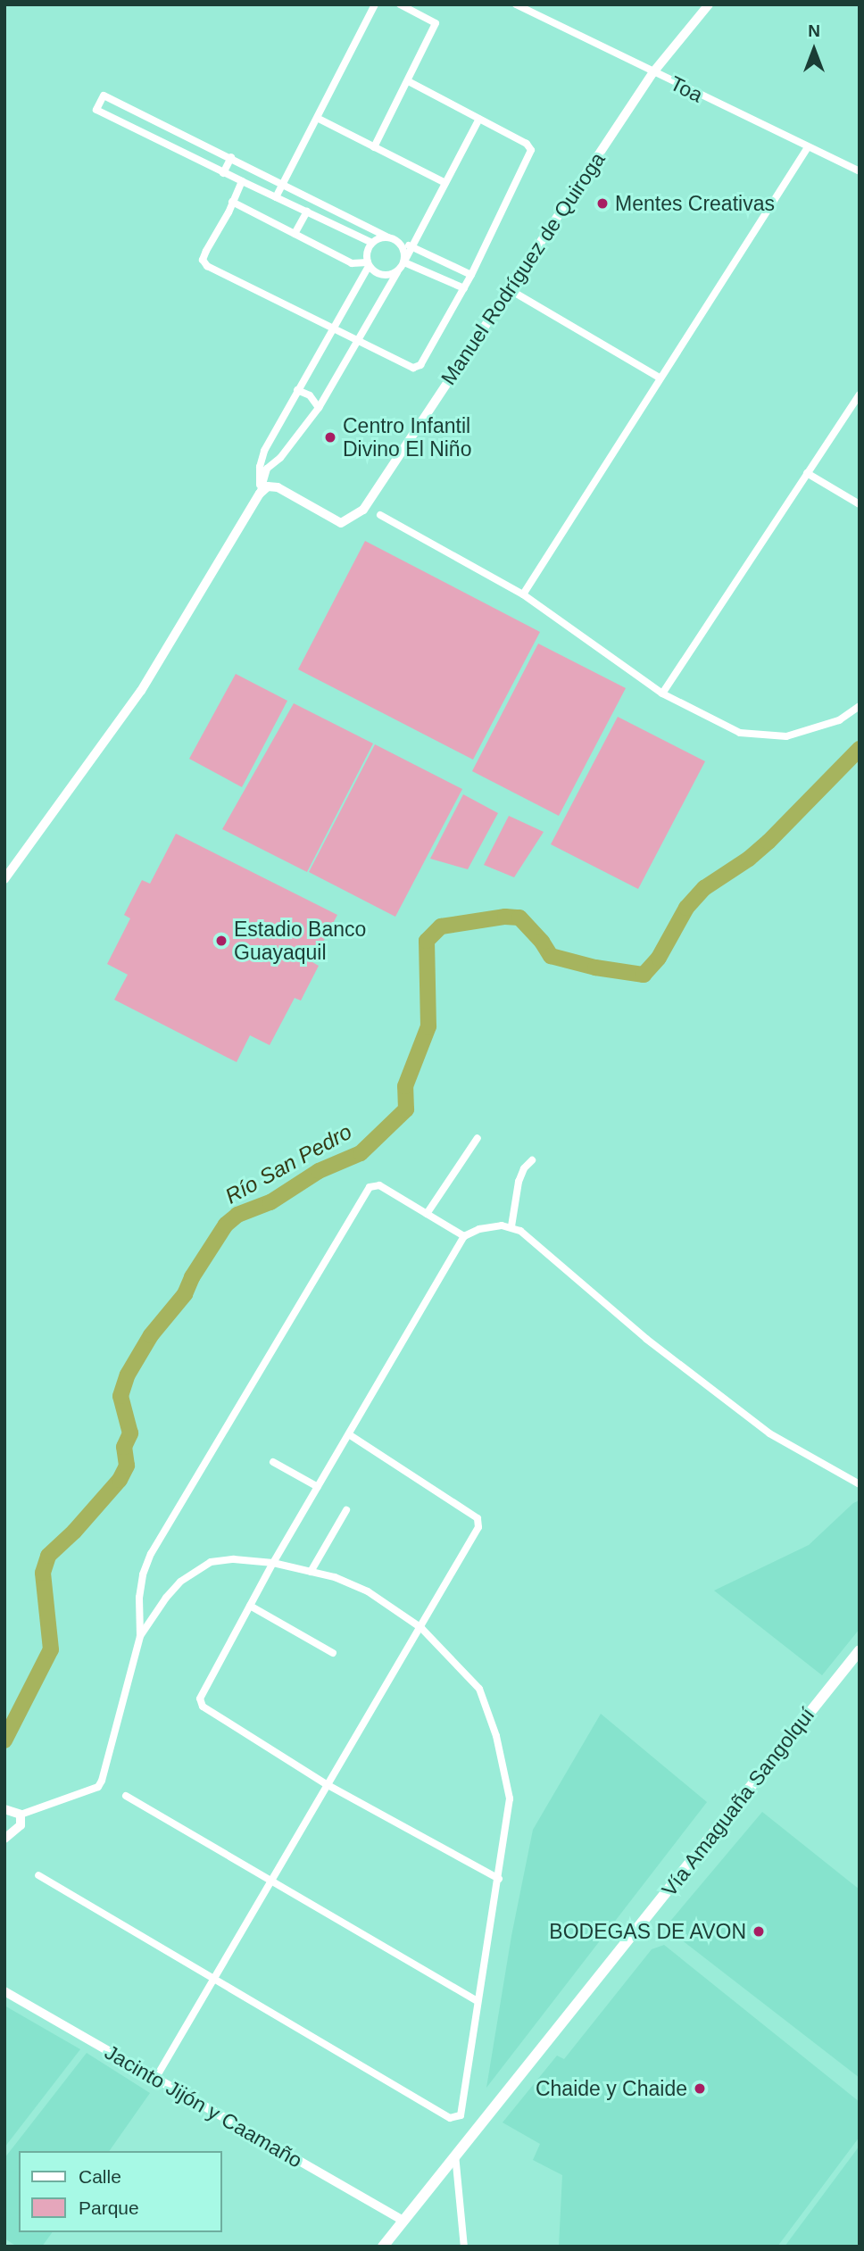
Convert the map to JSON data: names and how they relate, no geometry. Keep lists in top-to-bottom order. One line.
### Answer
{"streets":{"highway":["Vía Amaguaña Sangolquí"],"street":["Toa","Manuel Rodríguez de Quiroga","Jacinto Jijón y Caamaño"]},"crossings":[["Toa","Manuel Rodríguez de Quiroga"],["Vía Amaguaña Sangolquí","Jacinto Jijón y Caamaño"]],"water":["Río San Pedro"],"places":["Mentes Creativas","Centro Infantil Divino El Niño","Estadio Banco Guayaquil","BODEGAS DE AVON","Chaide y Chaide"],"legend":["Calle","Parque"],"north":"top"}
